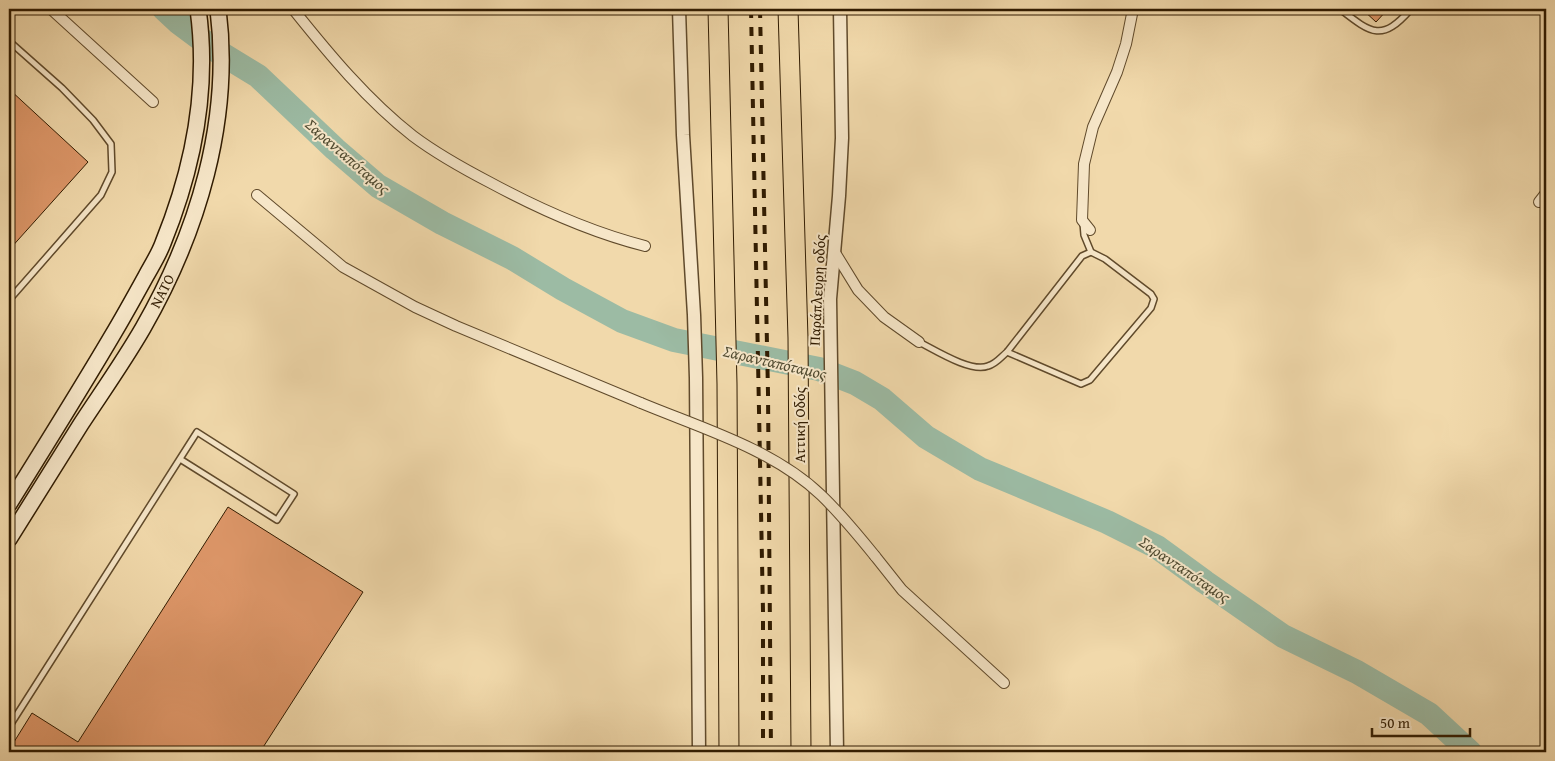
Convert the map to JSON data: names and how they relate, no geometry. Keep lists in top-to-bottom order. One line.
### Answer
{"streets":{"highway":["Αττική Οδός"],"main road":["ΝΑΤΟ"],"street":["Παράπλευρη οδός"]},"water":["Σαρανταπόταμος"],"scale_bar":"50 m"}
